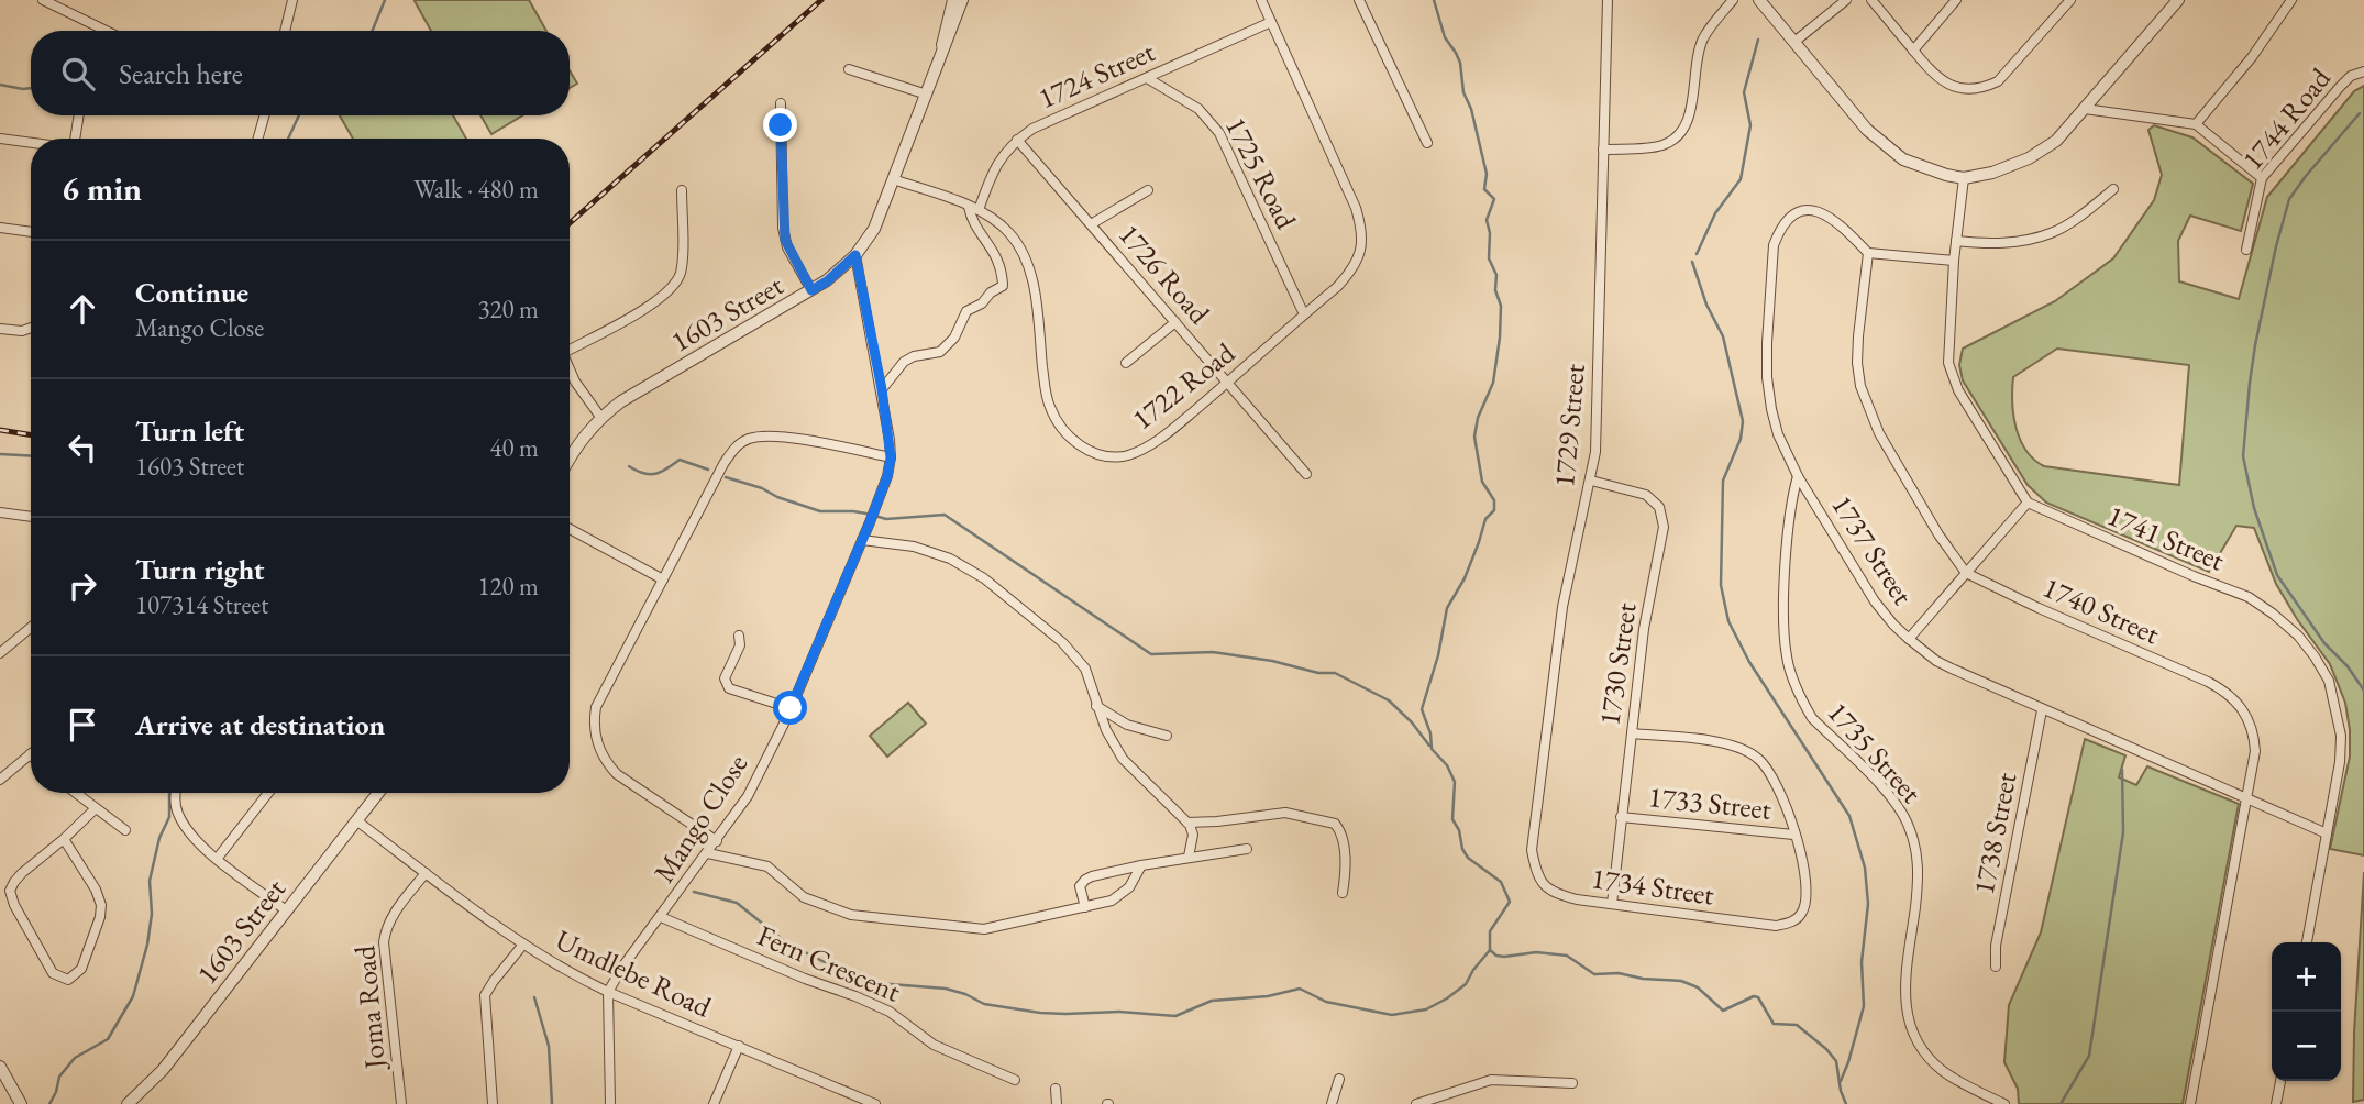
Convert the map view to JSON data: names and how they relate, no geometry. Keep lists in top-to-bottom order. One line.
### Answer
{"streets":{"street":["1724 Street","1744 Road","1725 Road","1726 Road","1603 Street","1722 Road","1729 Street","1741 Street","1737 Street","1740 Street","1730 Street","1735 Street","1733 Street","Mango Close","1738 Street","1734 Street","Fern Crescent","Umdlebe Road","Joma Road"]},"crossings":[["1724 Street","1725 Road"],["1724 Street","1726 Road"],["1724 Street","1722 Road"],["1725 Road","1722 Road"],["1726 Road","1722 Road"],["1603 Street","1722 Road"],["1603 Street","Mango Close"],["1603 Street","Umdlebe Road"],["1729 Street","1730 Street"],["1729 Street","1734 Street"],["1741 Street","1737 Street"],["1737 Street","1740 Street"],["1737 Street","1735 Street"],["1737 Street","1738 Street"],["1730 Street","1733 Street"],["1730 Street","1734 Street"],["1733 Street","1734 Street"],["Mango Close","Fern Crescent"],["Mango Close","Umdlebe Road"],["Umdlebe Road","Joma Road"]],"page":{"search":"Search here","heading":["6 min","Walk · 480 m"],"list":[["Continue","Mango Close","320 m"],["Turn left","1603 Street","40 m"],["Turn right","107314 Street","120 m"],"Arrive at destination"],"map_buttons":["+","−"]}}
